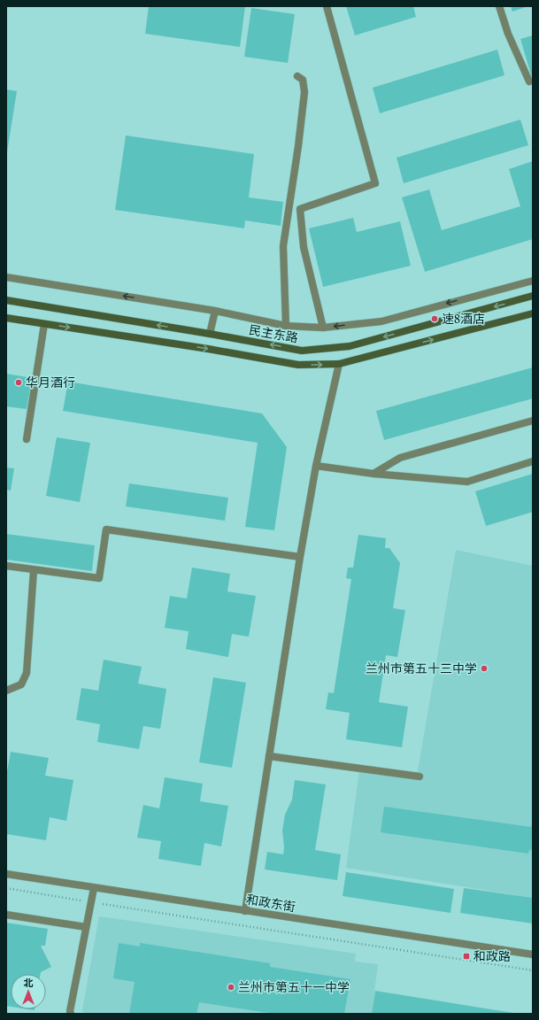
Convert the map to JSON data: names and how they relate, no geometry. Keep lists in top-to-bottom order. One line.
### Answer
{"streets":{"main road":["民主东路"],"street":["和政东街"]},"one_way":["民主东路"],"places":{"other":["速8酒店","华月酒行","兰州市第五十三中学","兰州市第五十一中学"],"transit":["和政路"]},"north":"top"}
